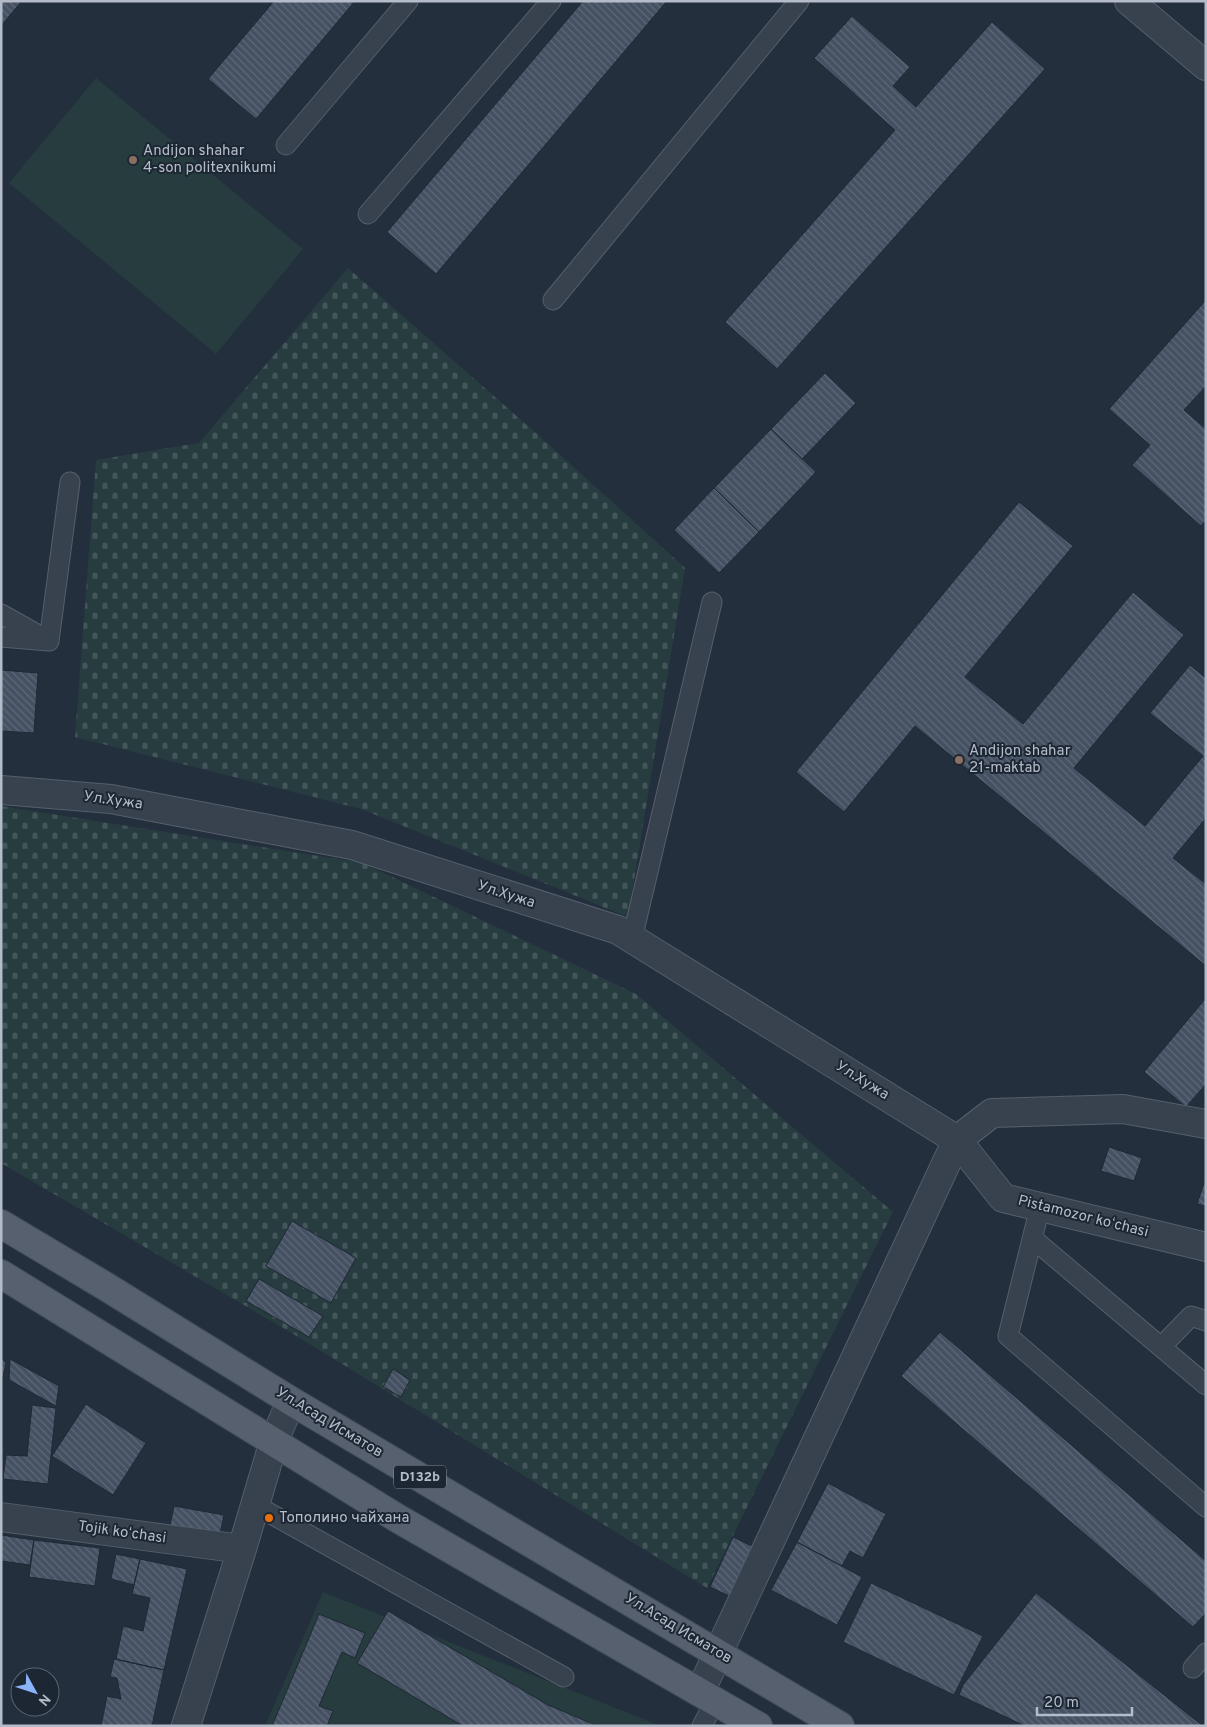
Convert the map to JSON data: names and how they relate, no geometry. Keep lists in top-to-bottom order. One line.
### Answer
{"streets":{"main road":["Ул.Асад Исматов","D132b"],"street":["Ул.Хужа","Pistamozor koʻchasi","Tojik koʻchasi"]},"crossings":[["Ул.Хужа","Pistamozor koʻchasi"]],"places":["Andijon shahar 4-son politexnikumi","Andijon shahar 21-maktab","Тополино чайхана"],"scale_bar":"20 m","north":"bottom right"}
